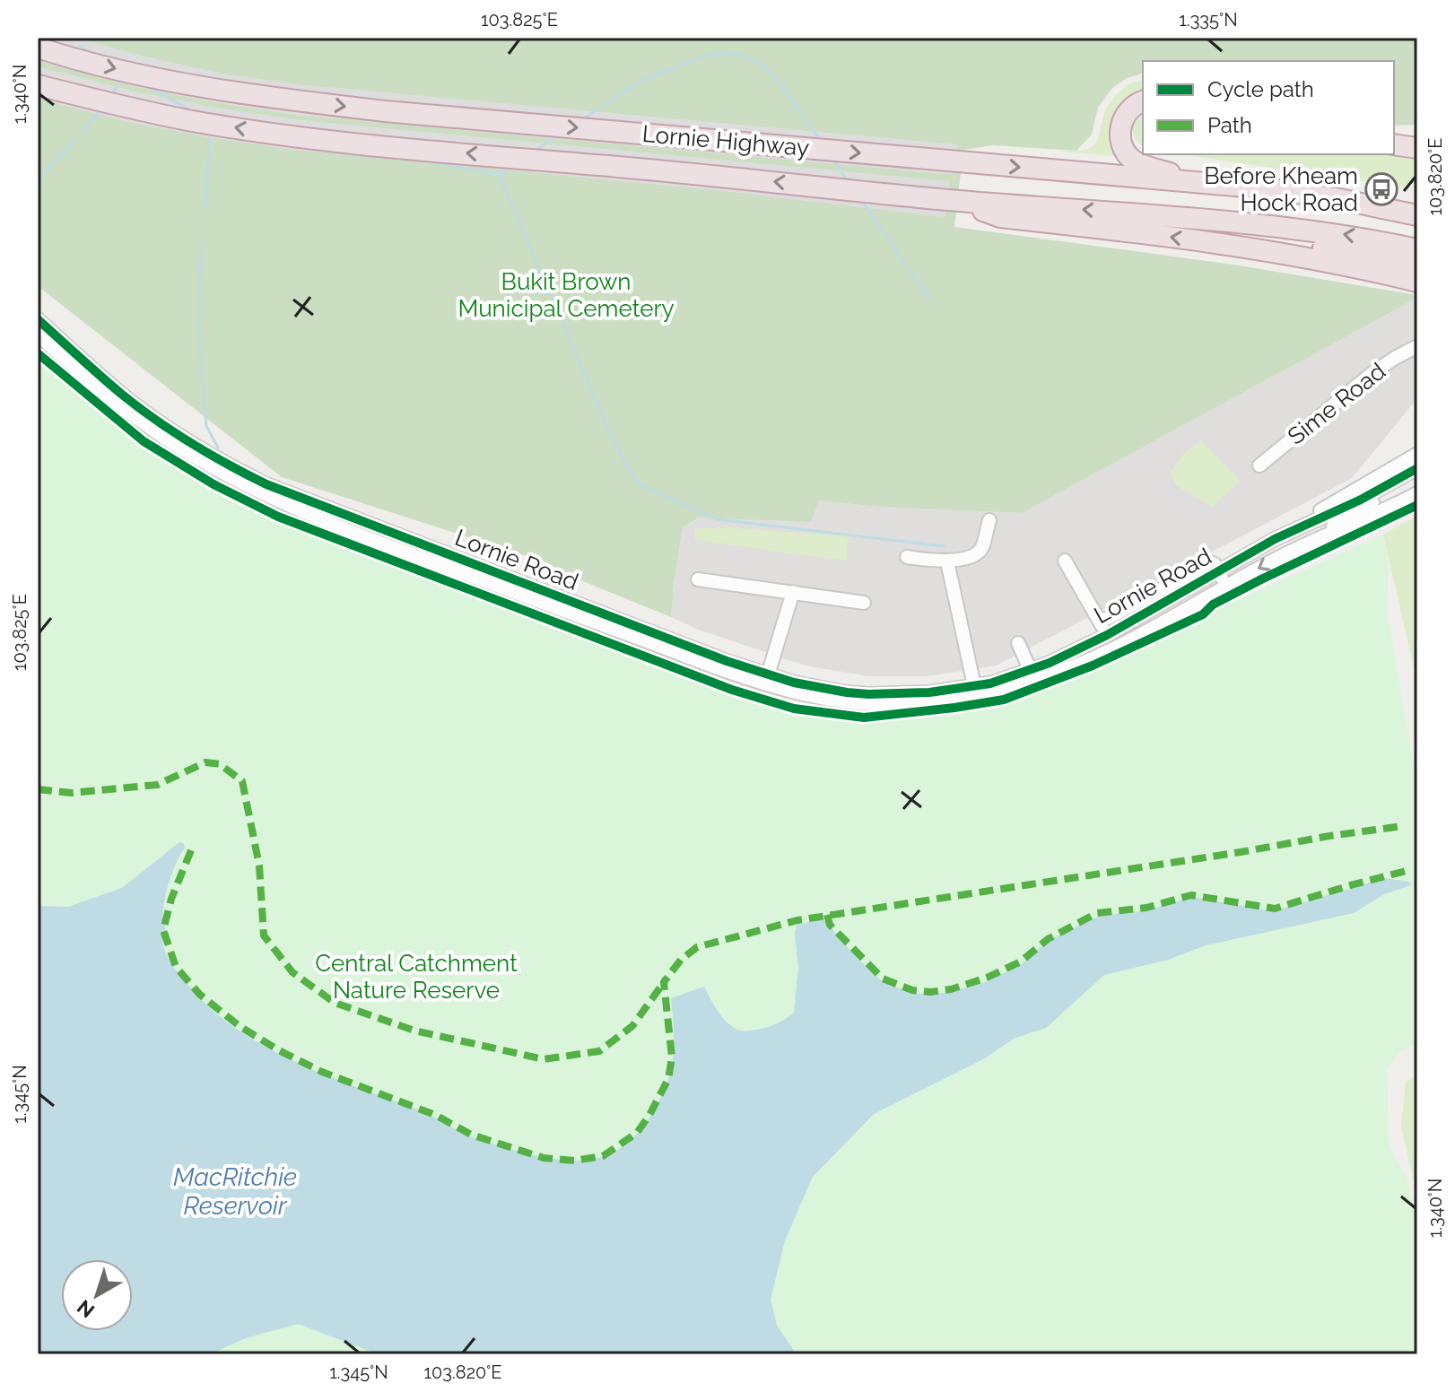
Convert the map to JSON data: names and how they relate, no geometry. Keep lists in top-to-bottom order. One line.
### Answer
{"streets":{"highway":["Lornie Highway"],"street":["Sime Road","Lornie Road"]},"water":["MacRitchie Reservoir"],"parks":["Bukit Brown Municipal Cemetery","Central Catchment Nature Reserve"],"places":{"bus stop":["Before Kheam Hock Road"]},"legend":["Cycle path","Path"],"north":"bottom left","coordinates":["103.825°E","1.335°N","1.340°N","103.820°E","1.345°N"]}
